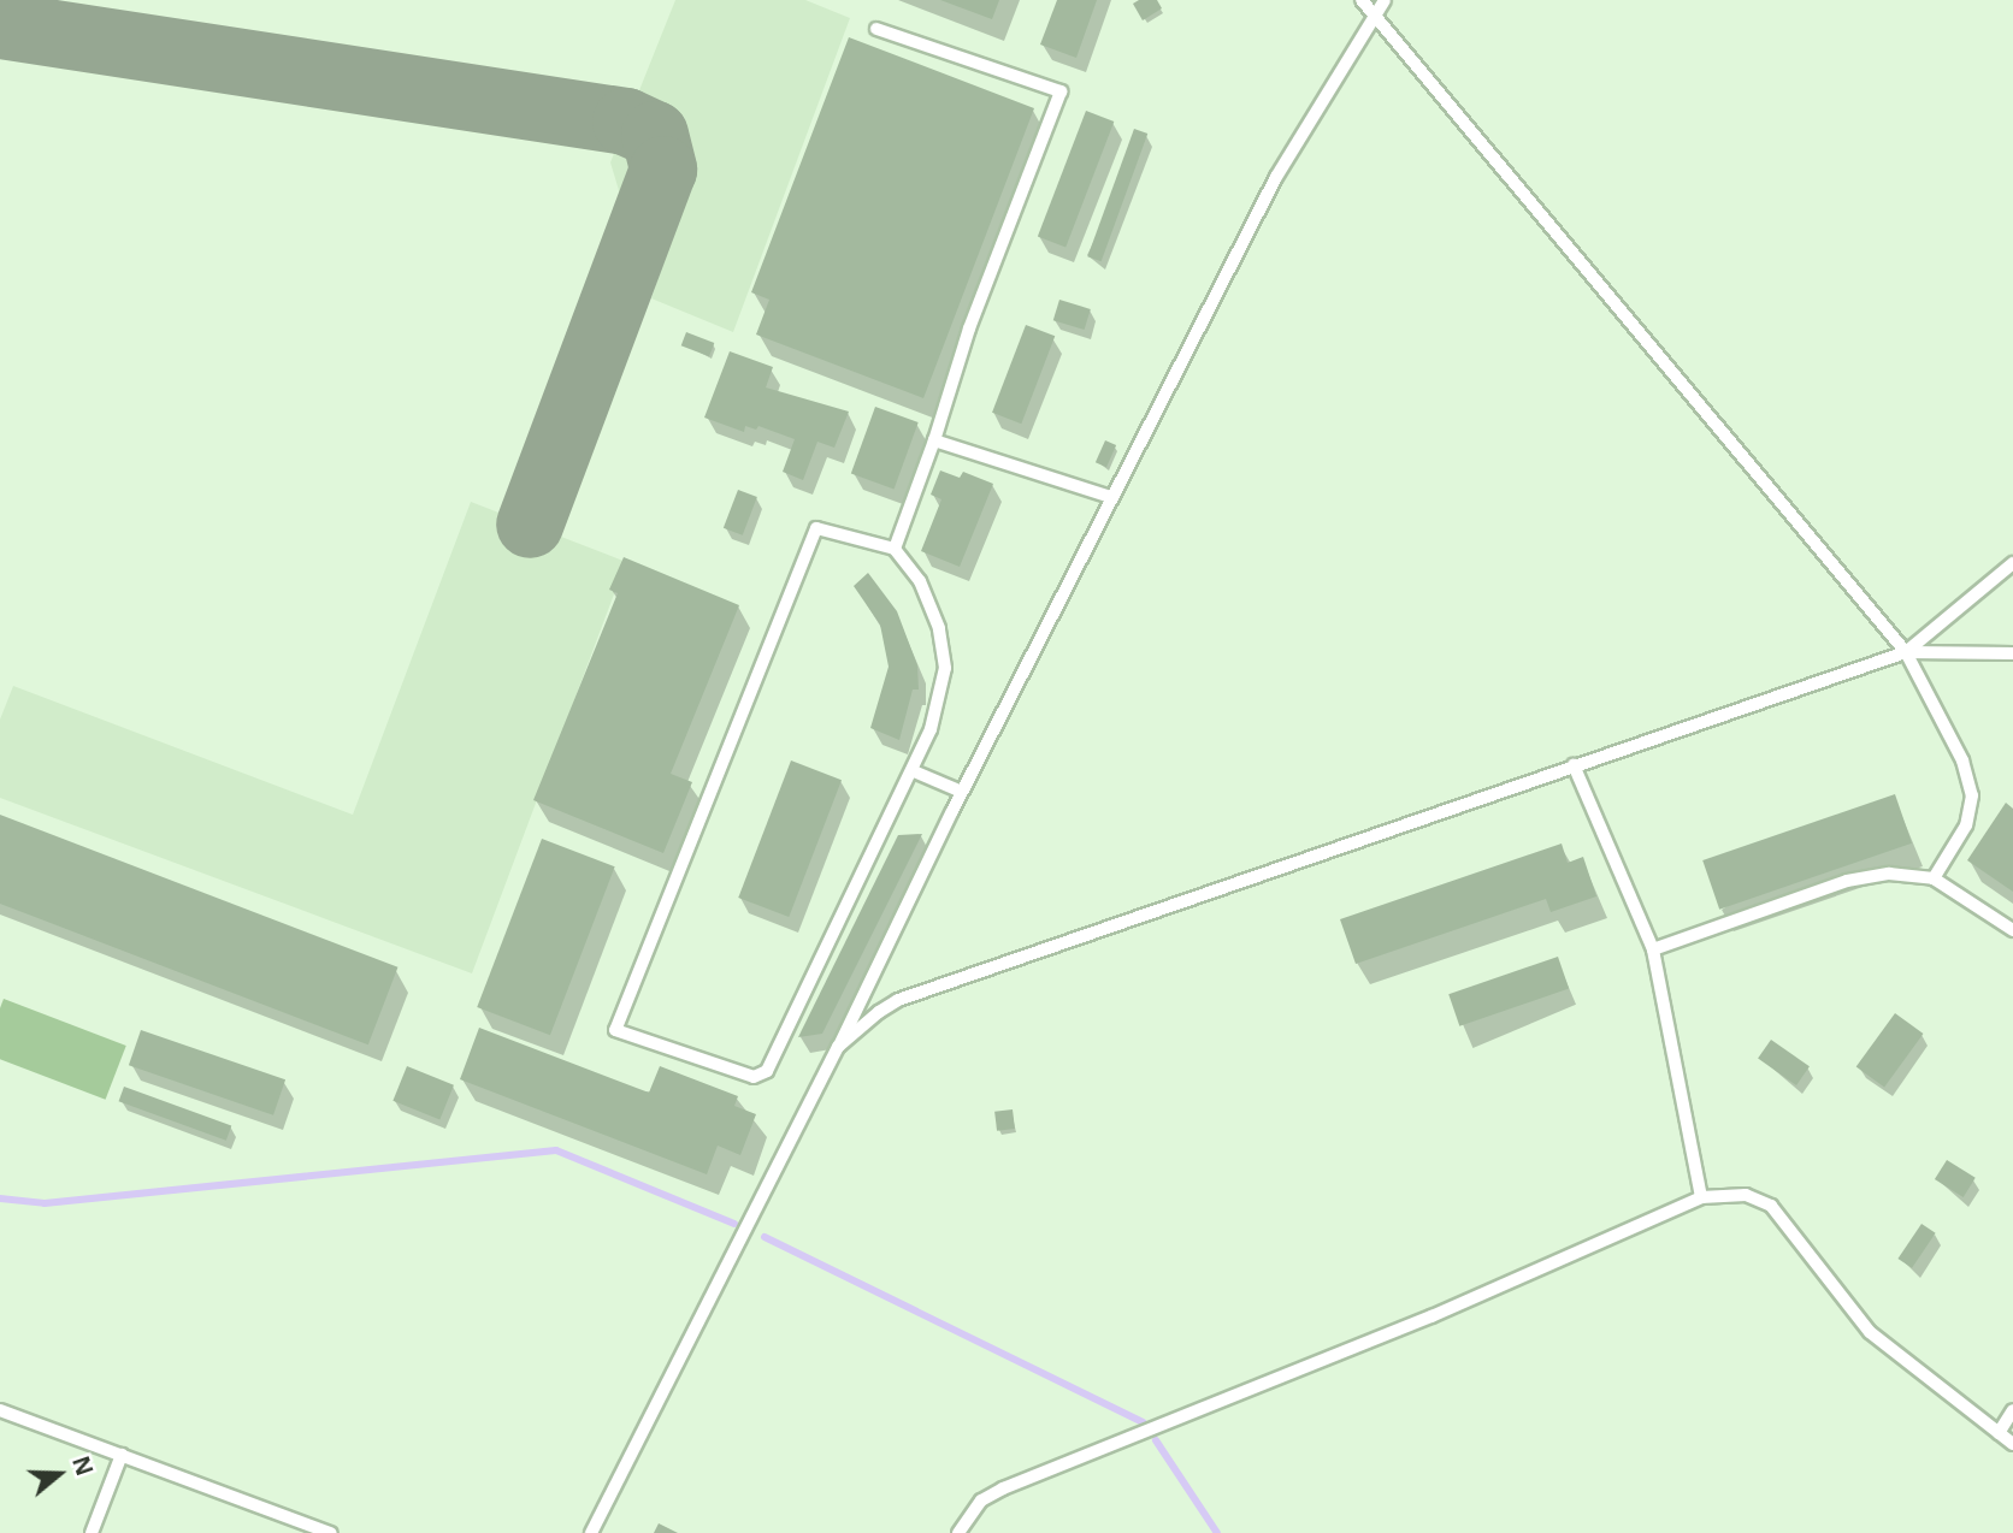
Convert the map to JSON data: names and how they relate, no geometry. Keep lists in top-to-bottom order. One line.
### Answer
{"north":"right"}
